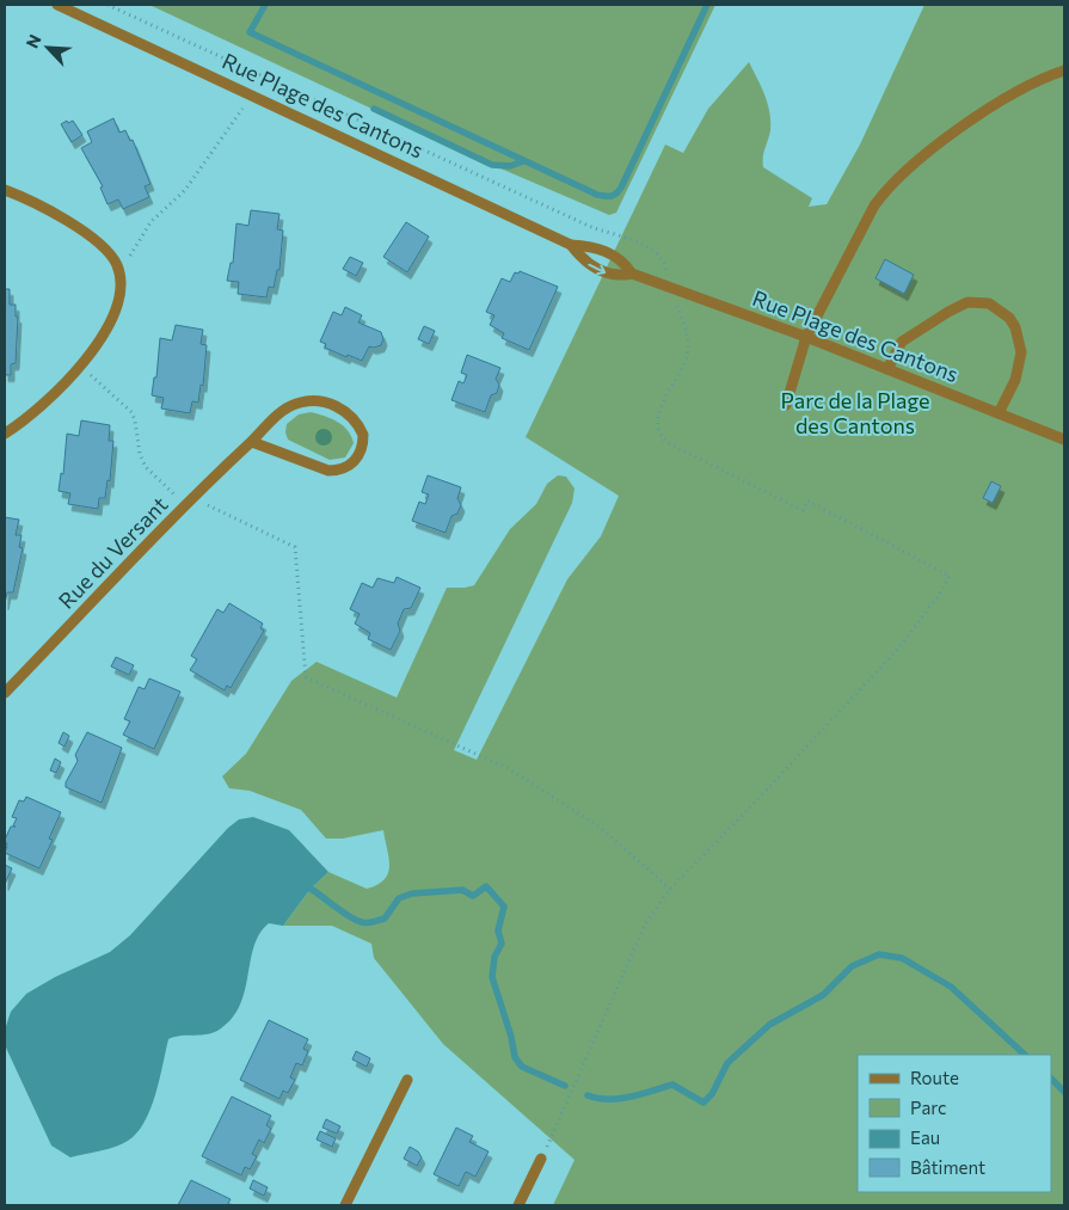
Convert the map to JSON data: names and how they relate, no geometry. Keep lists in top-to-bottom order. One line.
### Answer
{"streets":{"street":["Rue Plage des Cantons","Rue du Versant"]},"parks":["Parc de la Plage des Cantons"],"legend":["Route","Parc","Eau","Bâtiment"],"north":"top left"}
